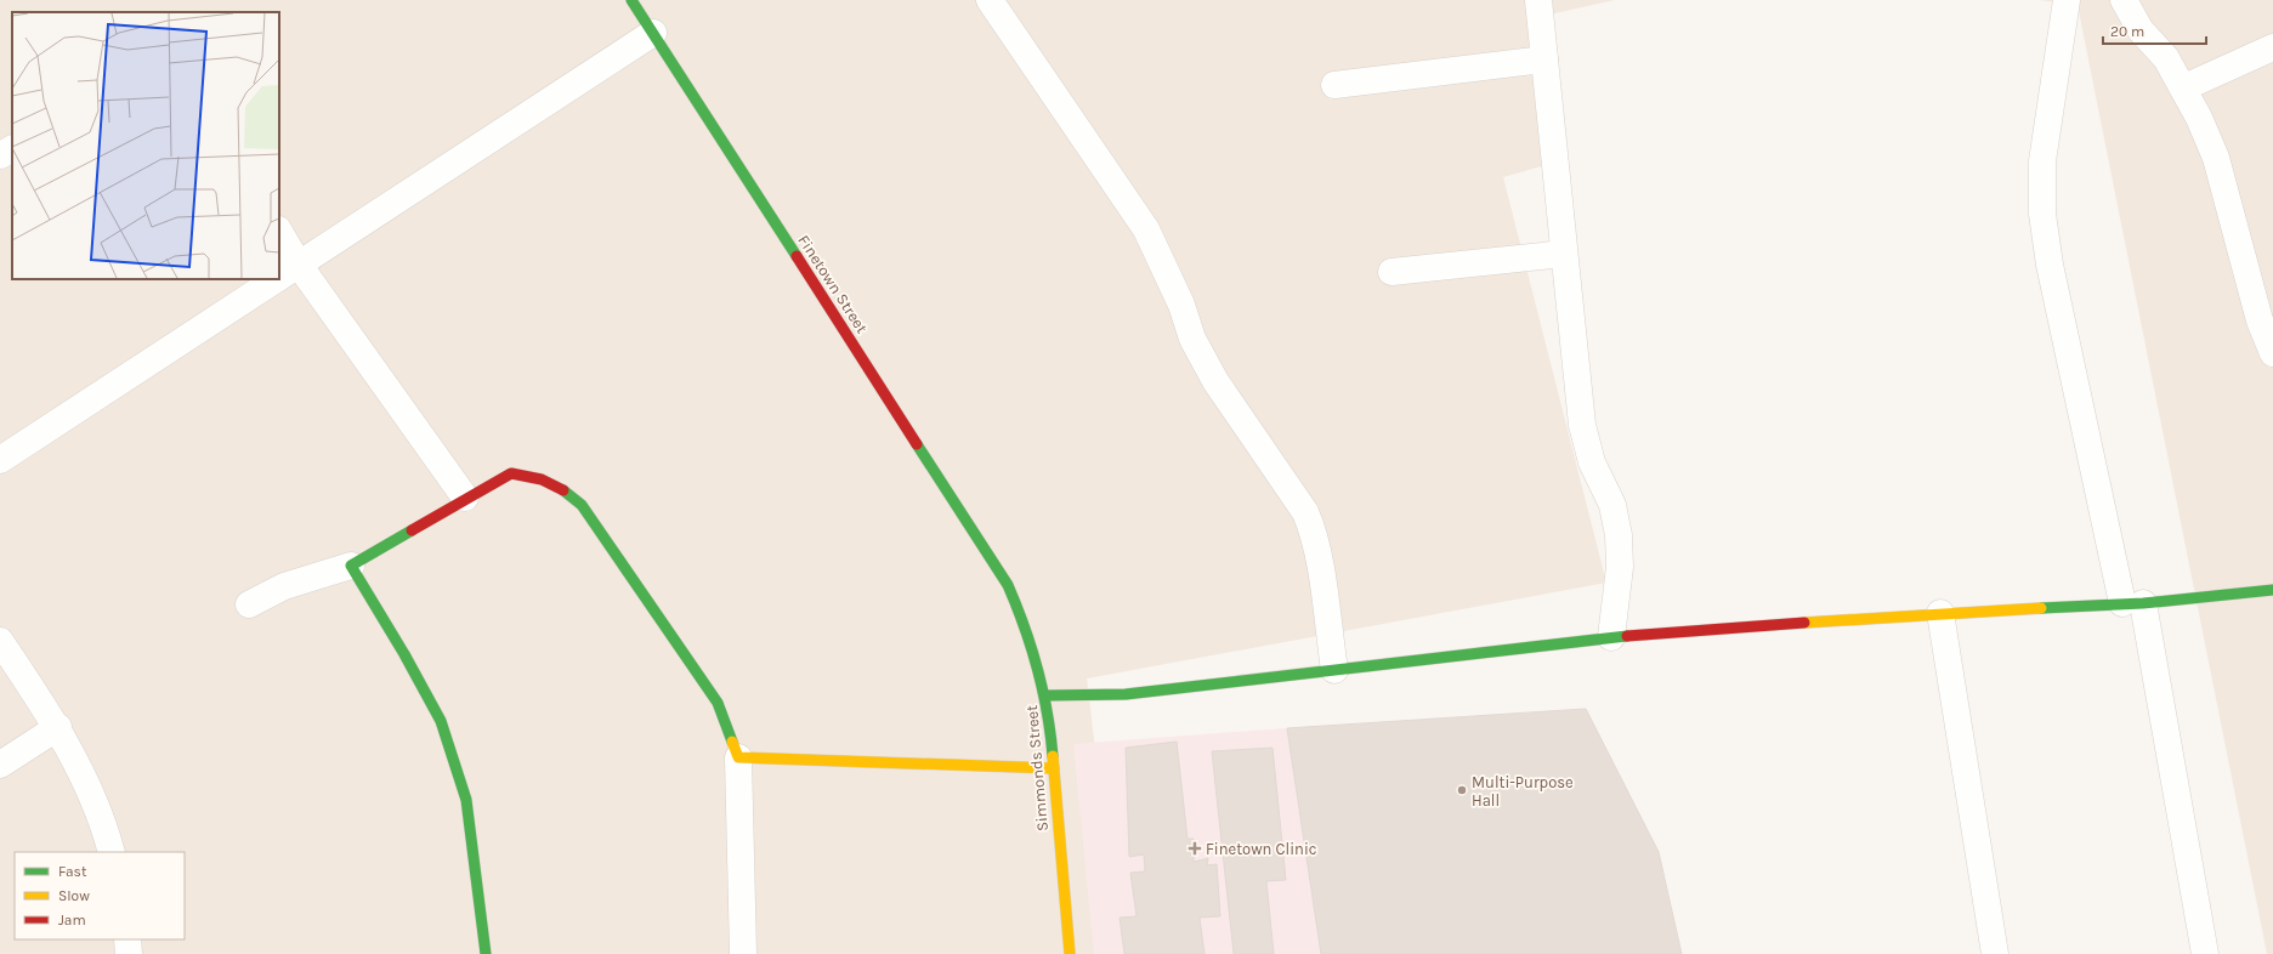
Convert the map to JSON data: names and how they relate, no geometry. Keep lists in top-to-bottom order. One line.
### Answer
{"streets":{"street":["Finetown Street","Simmonds Street"]},"crossings":[["Finetown Street","Simmonds Street"]],"places":{"other":["Multi-Purpose Hall"],"health":["Finetown Clinic"]},"legend":["Fast","Slow","Jam"],"scale_bar":"20 m"}
